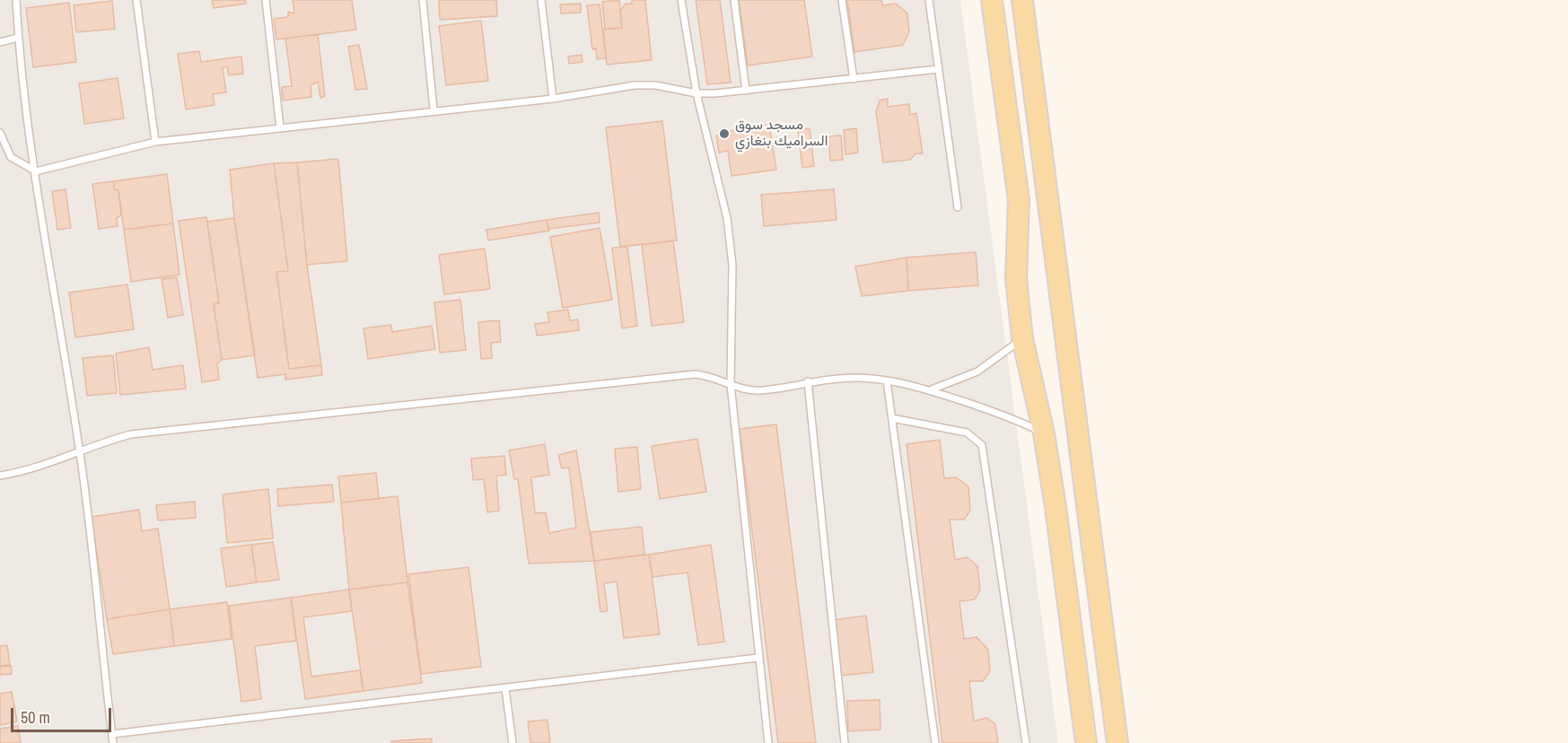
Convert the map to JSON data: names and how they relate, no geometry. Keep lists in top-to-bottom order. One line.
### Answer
{"places":["مسجد سوق السراميك بنغازي"],"scale_bar":"50 m"}
